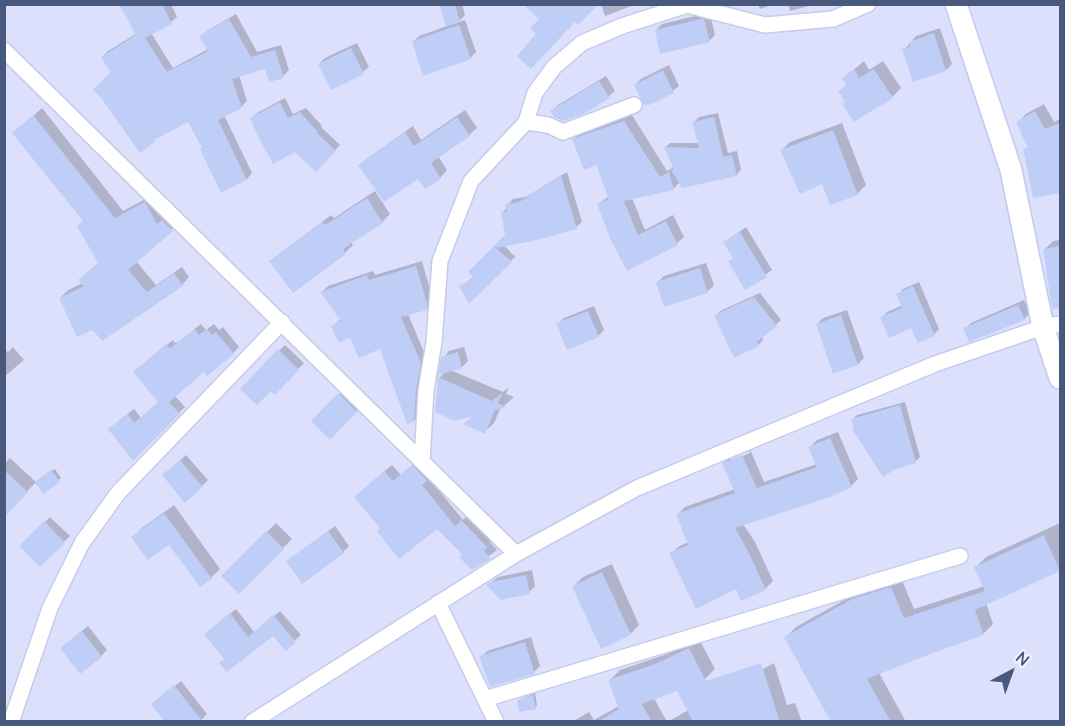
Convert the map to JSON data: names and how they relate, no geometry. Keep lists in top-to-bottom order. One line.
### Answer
{"north":"top right"}
